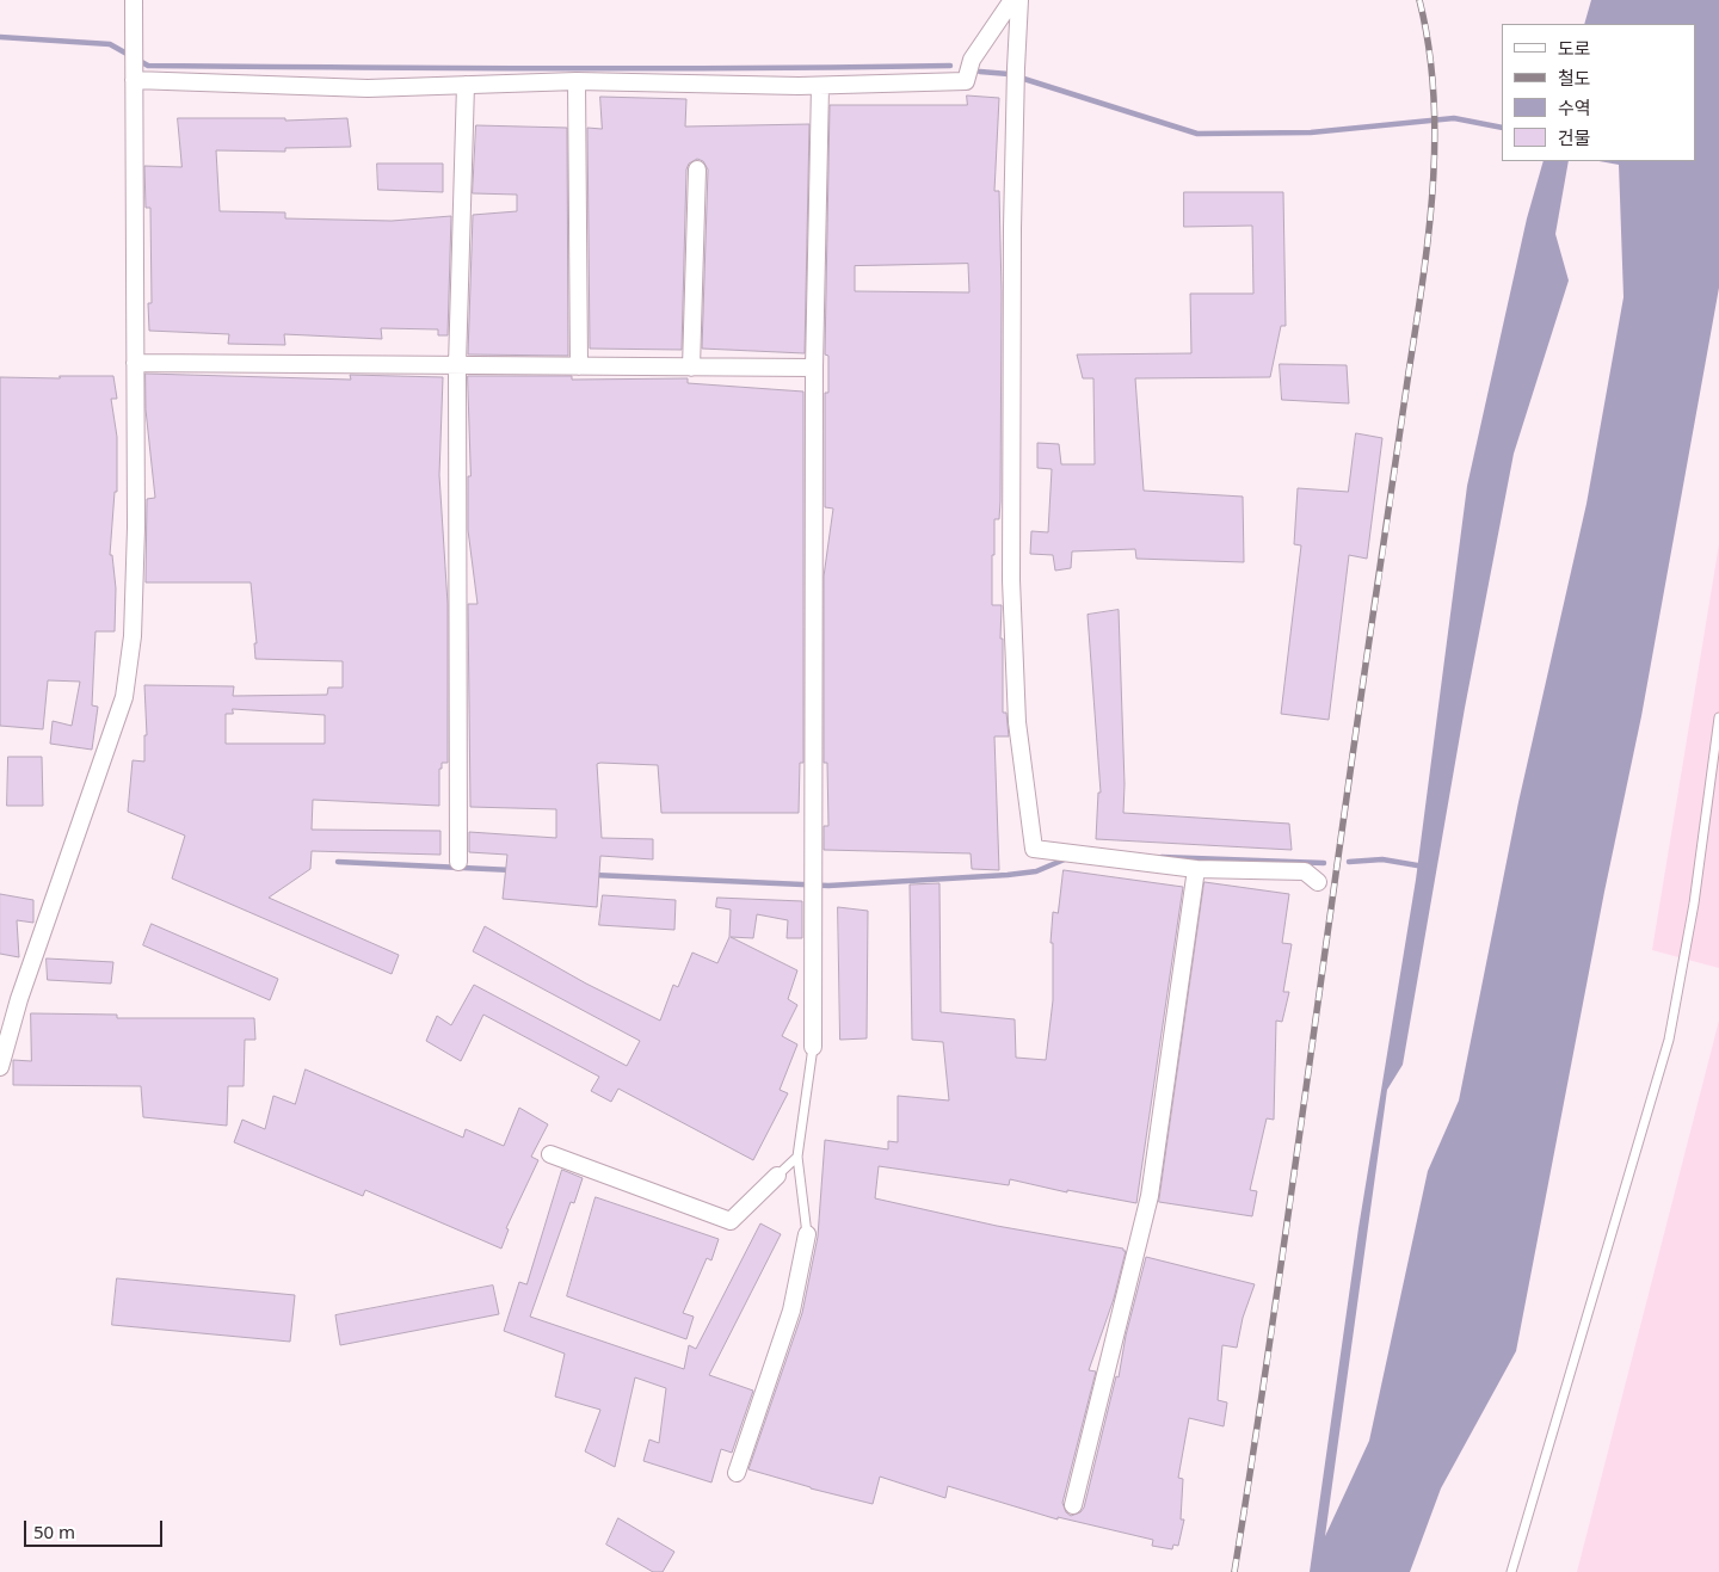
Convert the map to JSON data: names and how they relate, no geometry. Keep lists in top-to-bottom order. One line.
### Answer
{"legend":["도로","철도","수역","건물"],"scale_bar":"50 m"}
